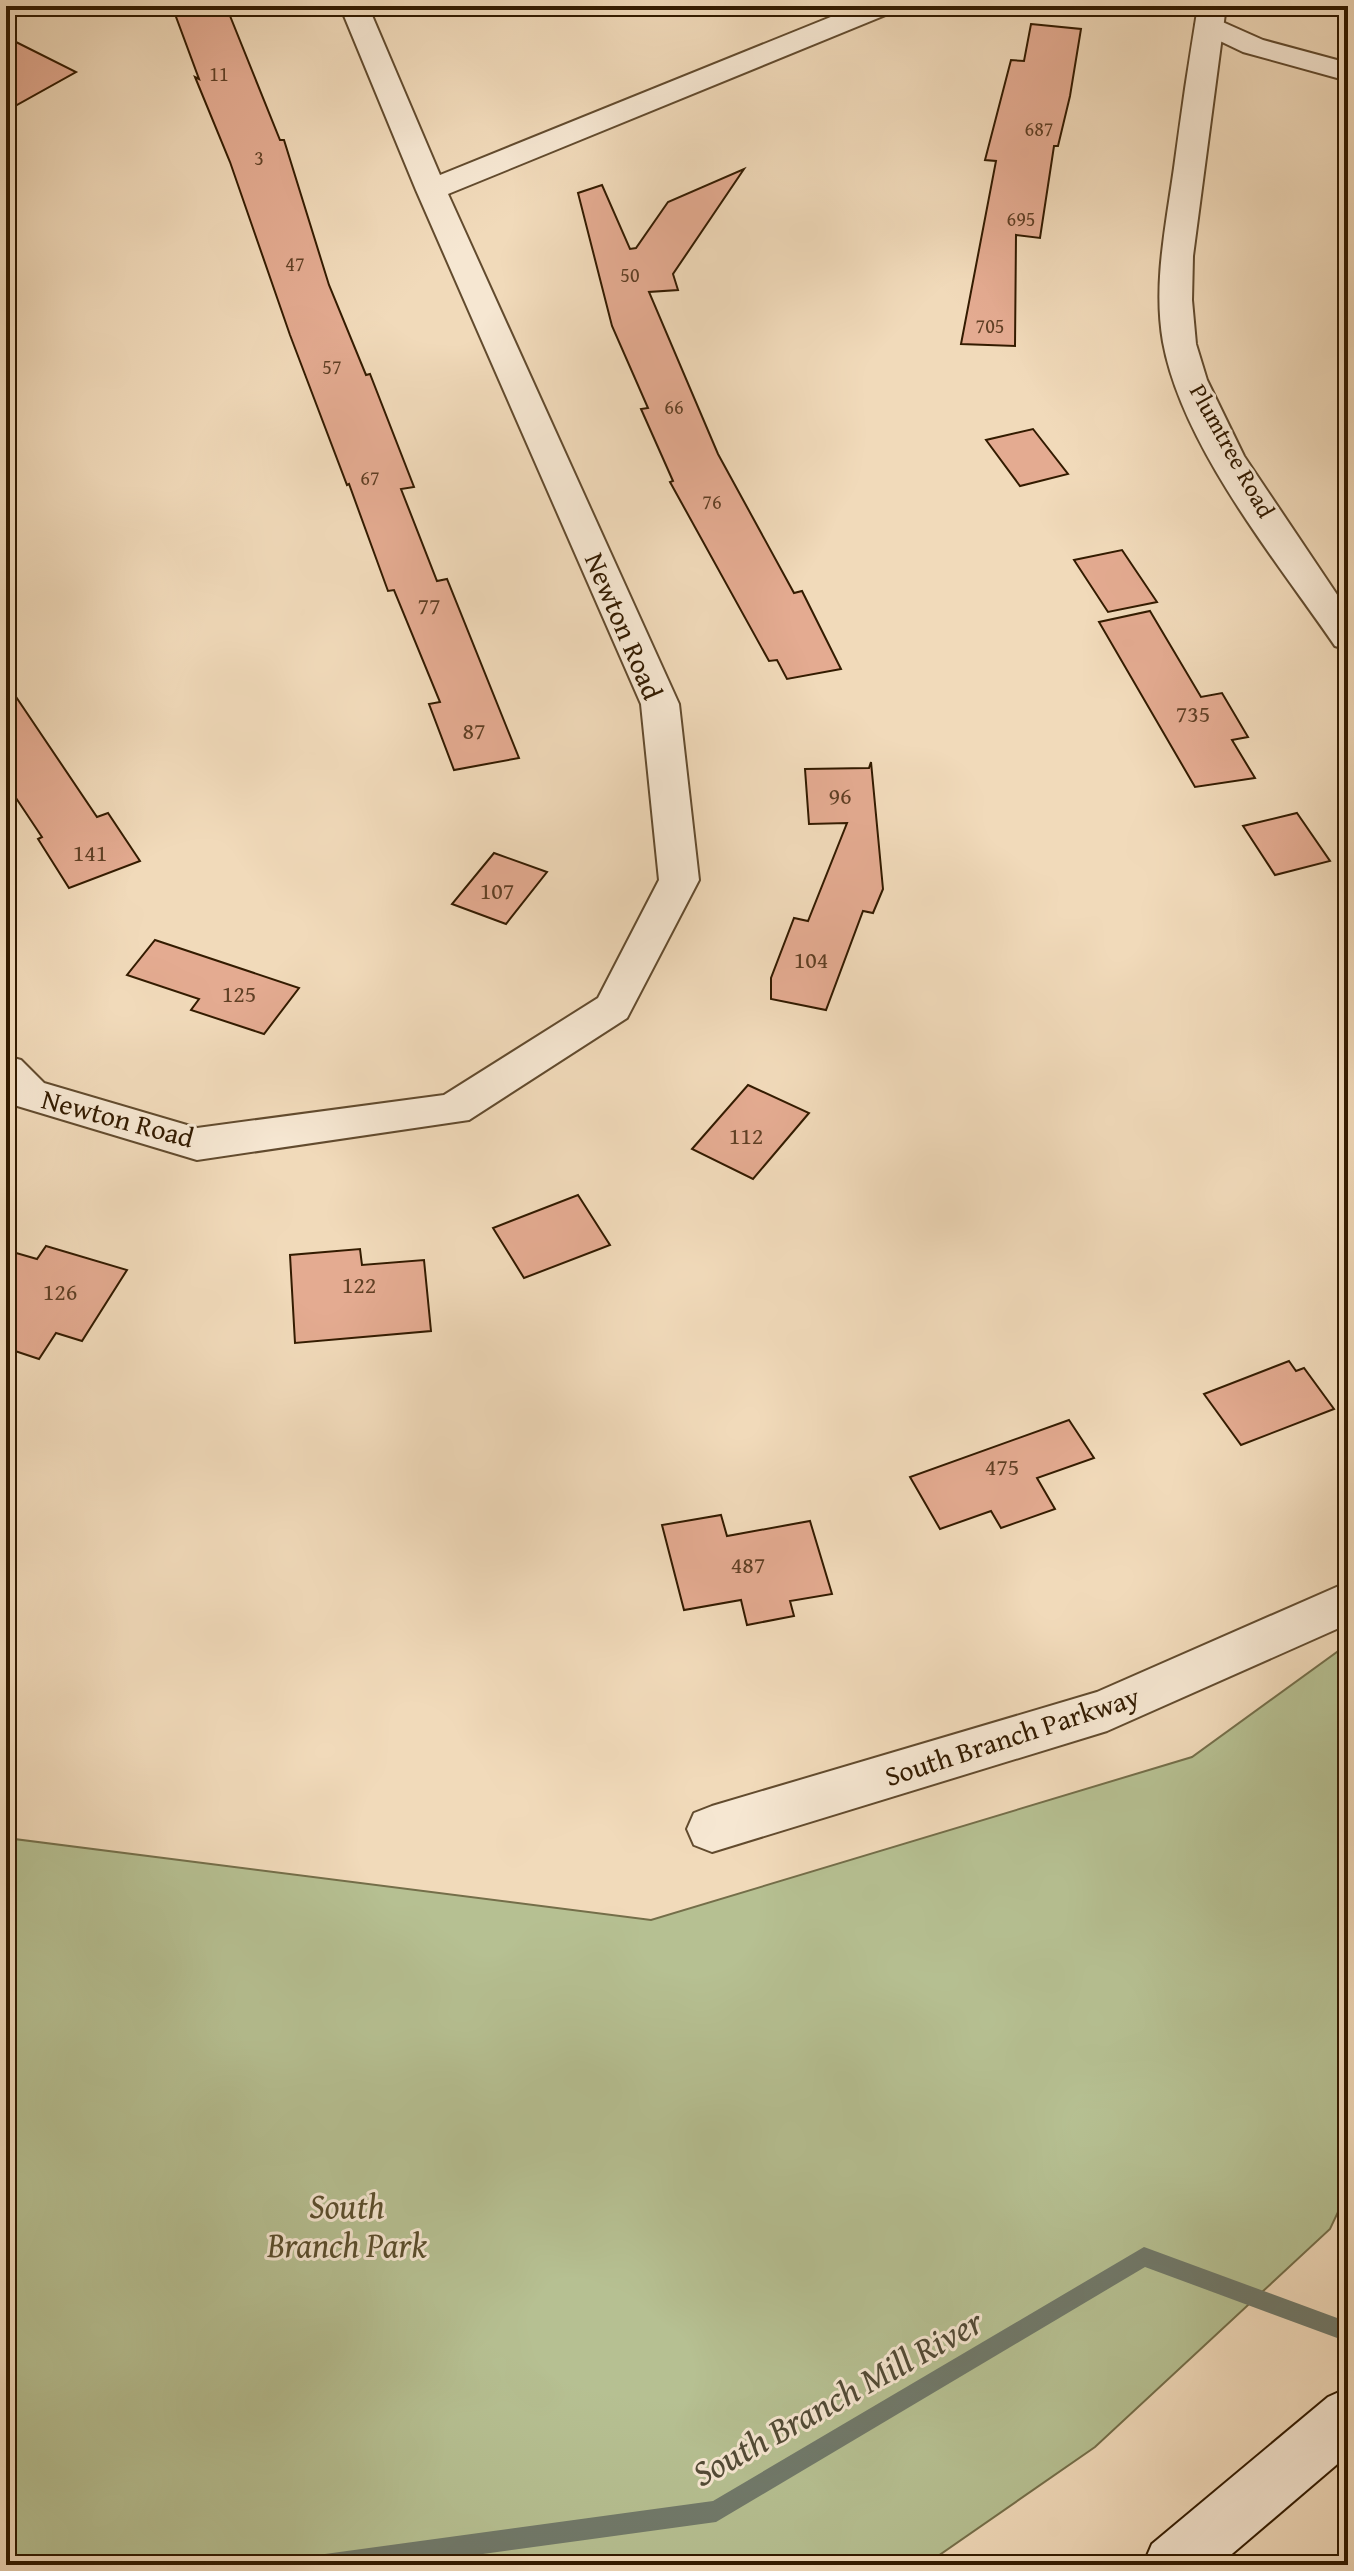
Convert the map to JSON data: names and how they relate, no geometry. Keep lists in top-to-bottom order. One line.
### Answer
{"streets":{"street":["Plumtree Road","Newton Road","South Branch Parkway"]},"water":["South Branch Mill River"],"parks":["South Branch Park"],"house_numbers":["11","687","3","695","47","50","705","57","66","67","76","77","735","87","96","141","107","104","125","112","122","126","475","487"]}
